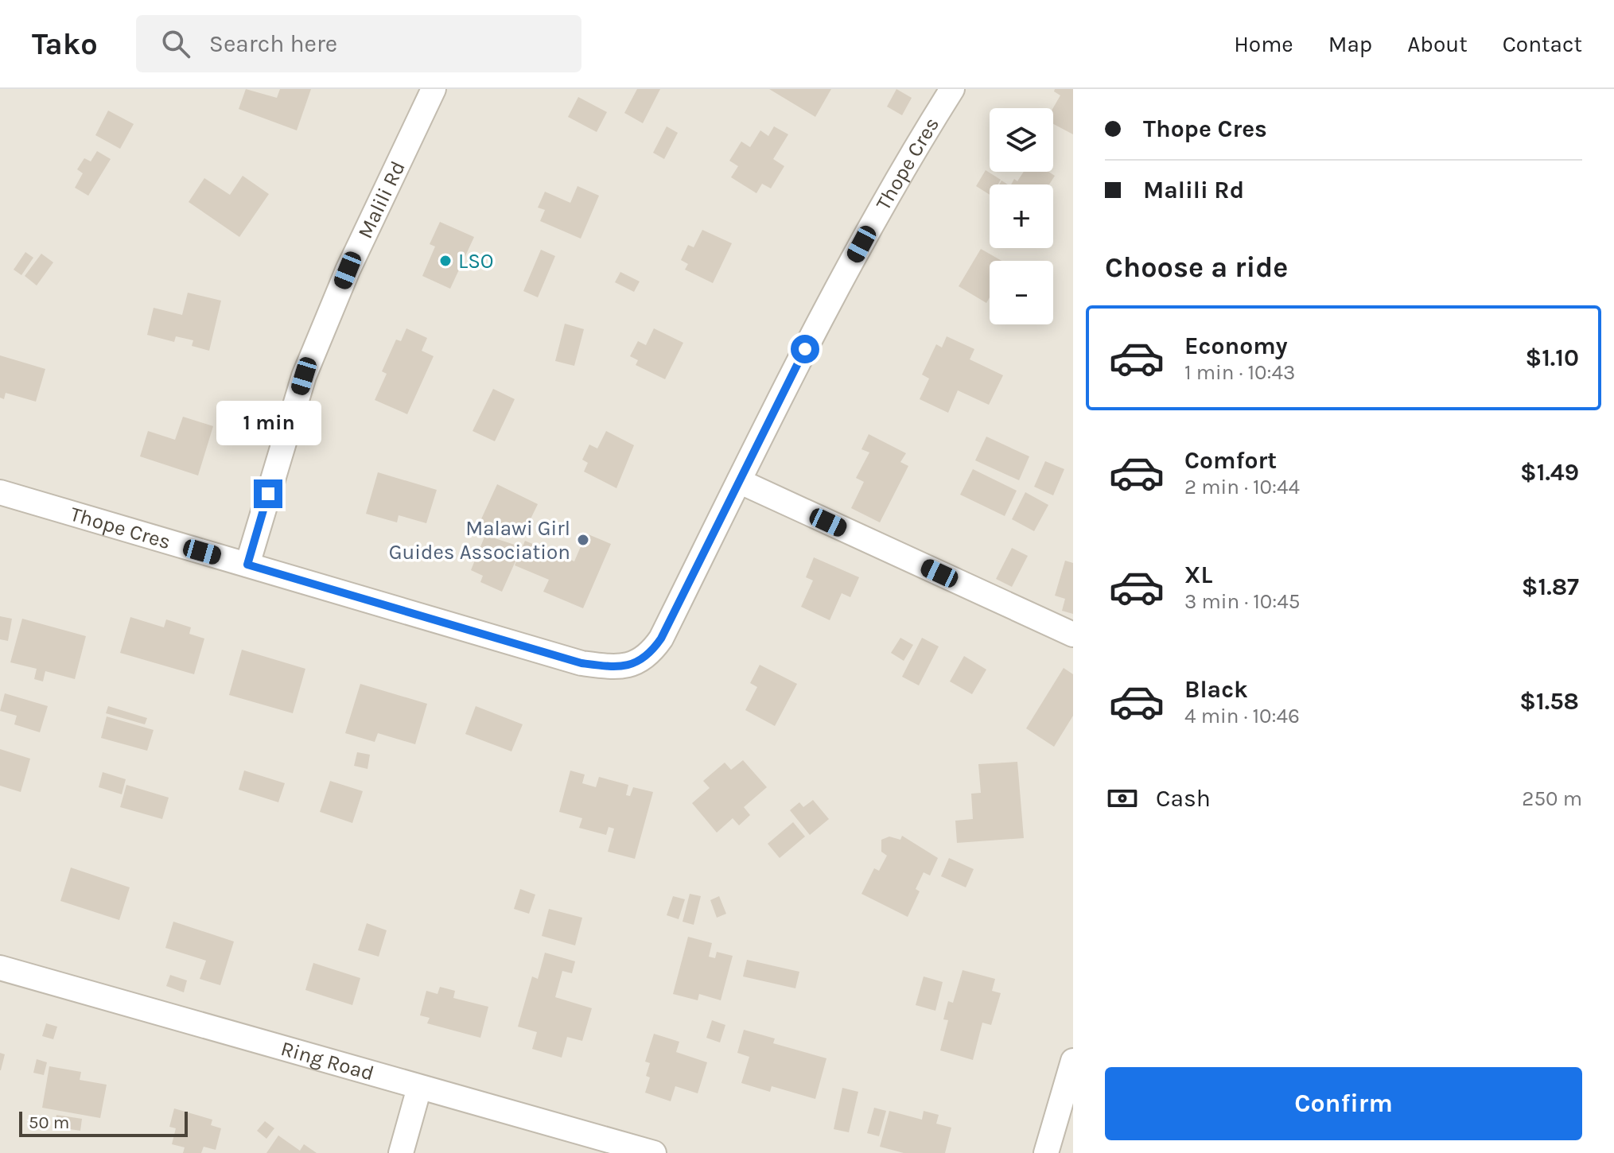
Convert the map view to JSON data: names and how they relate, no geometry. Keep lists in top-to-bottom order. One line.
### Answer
{"streets":{"street":["Thope Cres","Malili Rd","Ring Road"]},"crossings":[["Thope Cres","Malili Rd"]],"places":["LSO","Malawi Girl Guides Association"],"scale_bar":"50 m","page":{"header":"Tako","search":"Search here","nav":["Home","Map","About","Contact"],"banner":["Thope Cres","Malili Rd"],"map_buttons":["+","−"],"heading":"Choose a ride","list":[{"name":"Economy","note":"1 min · 10:43","value":"$1.10"},{"name":"Comfort","note":"2 min · 10:44","value":"$1.49"},{"name":"XL","note":"3 min · 10:45","value":"$1.87"},{"name":"Black","note":"4 min · 10:46","value":"$1.58"}],"bubble":"1 min","pay":["Cash","250 m"],"buttons":"Confirm","scale":"50 m"}}
